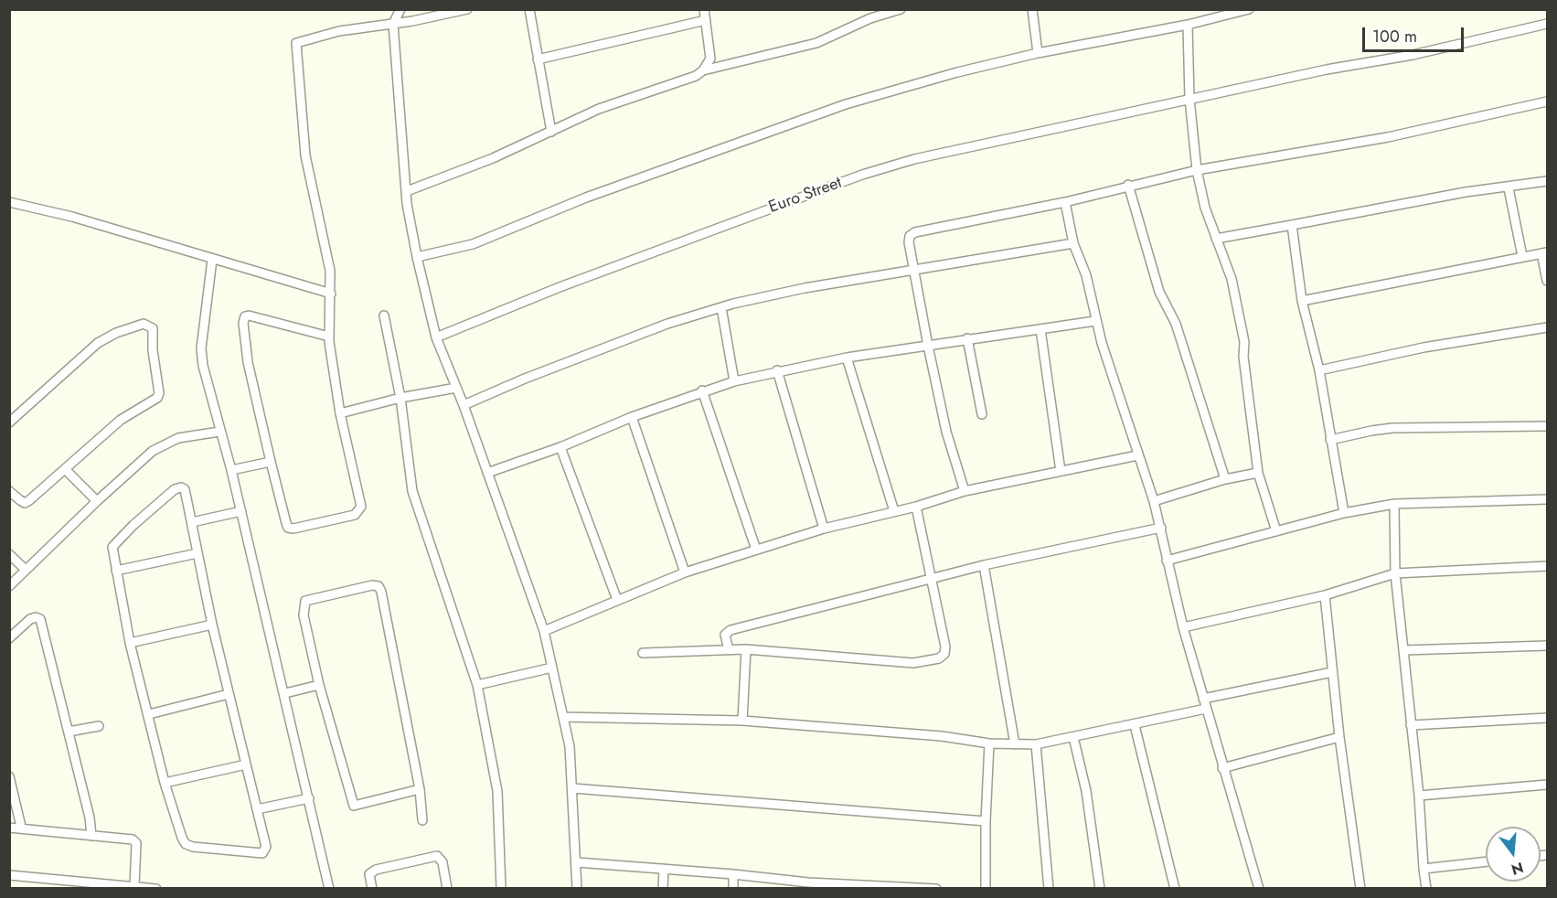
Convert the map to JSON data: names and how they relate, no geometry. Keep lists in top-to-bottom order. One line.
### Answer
{"streets":{"street":["Euro Street"]},"scale_bar":"100 m","north":"bottom"}
